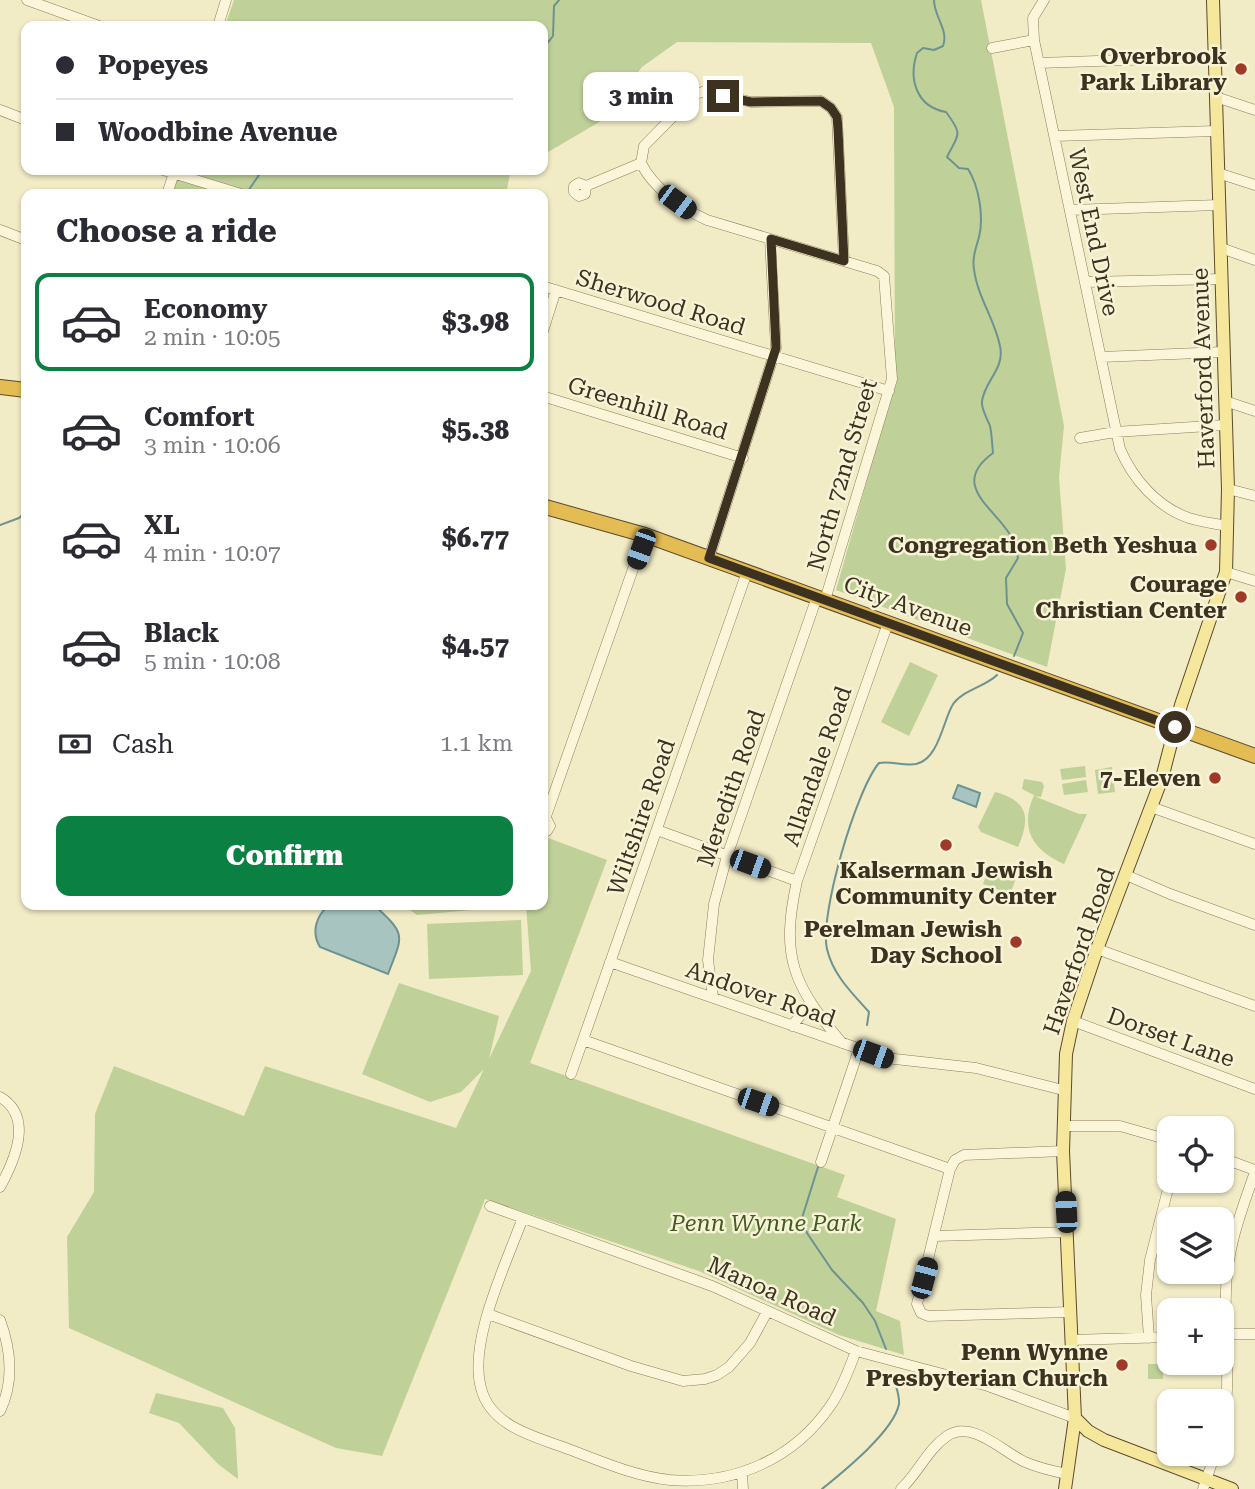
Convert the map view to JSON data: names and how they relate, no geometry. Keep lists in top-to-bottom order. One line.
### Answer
{"streets":{"highway":["City Avenue"],"main road":["Haverford Avenue","Haverford Road","Manoa Road"],"street":["West End Drive","Sherwood Road","Greenhill Road","North 72nd Street","Allandale Road","Meredith Road","Wiltshire Road","Andover Road","Dorset Lane"]},"crossings":[["Sherwood Road","North 72nd Street"],["Haverford Avenue","City Avenue"],["Haverford Avenue","Haverford Road"],["North 72nd Street","City Avenue"],["North 72nd Street","Meredith Road"],["City Avenue","Allandale Road"],["City Avenue","Meredith Road"],["City Avenue","Wiltshire Road"],["City Avenue","Haverford Road"],["Allandale Road","Andover Road"],["Meredith Road","Andover Road"],["Wiltshire Road","Andover Road"],["Haverford Road","Andover Road"],["Haverford Road","Dorset Lane"],["Haverford Road","Manoa Road"]],"parks":["Penn Wynne Park"],"places":["Overbrook Park Library","Congregation Beth Yeshua","Courage Christian Center","7-Eleven","Kalserman Jewish Community Center","Perelman Jewish Day School","Penn Wynne Presbyterian Church"],"page":{"banner":["Popeyes","Woodbine Avenue"],"bubble":"3 min","heading":"Choose a ride","list":[{"name":"Economy","note":"2 min · 10:05","value":"$3.98"},{"name":"Comfort","note":"3 min · 10:06","value":"$5.38"},{"name":"XL","note":"4 min · 10:07","value":"$6.77"},{"name":"Black","note":"5 min · 10:08","value":"$4.57"}],"pay":["Cash","1.1 km"],"buttons":"Confirm","map_buttons":["+","−"]}}
